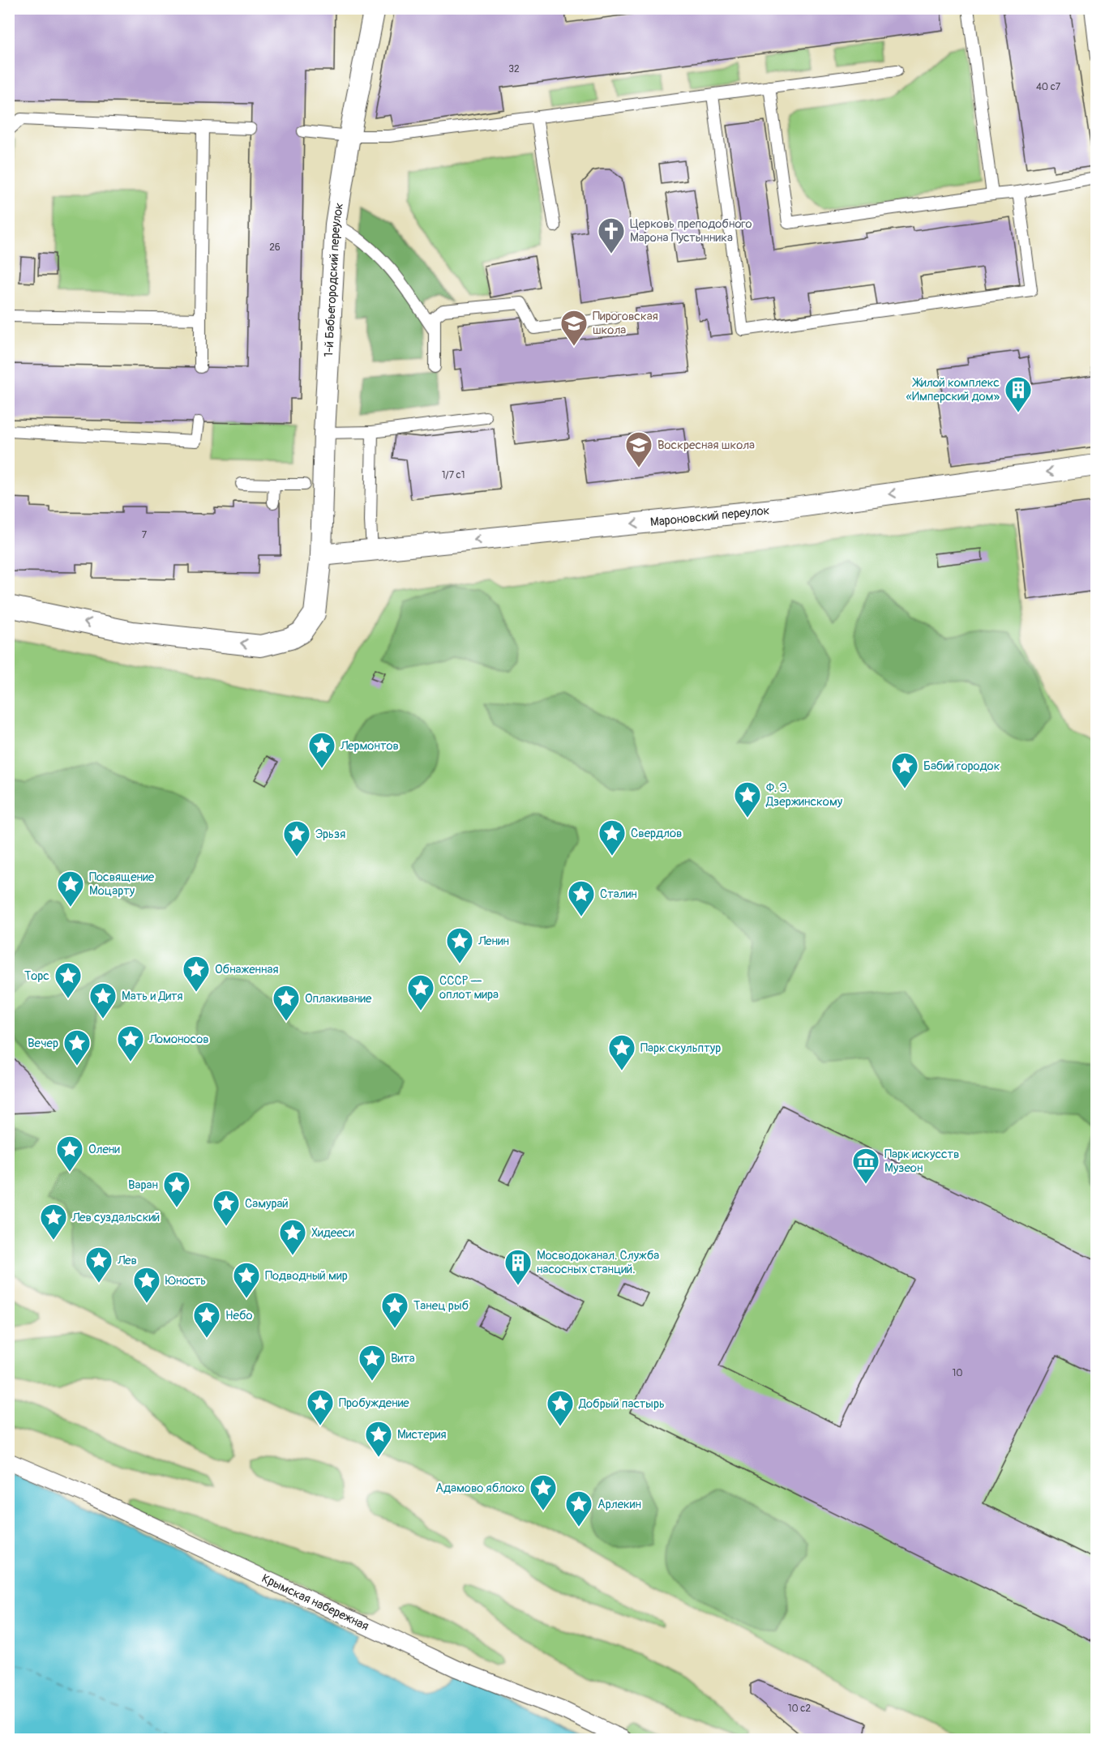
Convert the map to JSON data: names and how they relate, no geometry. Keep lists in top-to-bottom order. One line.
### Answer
{"streets":{"street":["1-й Бабьегородский переулок","Мароновский переулок","Крымская набережная"]},"crossings":[["1-й Бабьегородский переулок","Мароновский переулок"]],"one_way":["Мароновский переулок"],"places":{"church":["Церковь преподобного Марона Пустынника"],"school or university":["Пироговская школа","Воскресная школа"],"building":["Жилой комплекс «Имперский дом»","Мосводоканал. Служба насосных станций."],"place":["Лермонтов","Бабий городок","Ф. Э. Дзержинскому","Свердлов","Эрьзя","Посвящение Моцарту","Сталин","Ленин","Обнаженная","Торс","СССР — оплот мира","Мать и Дитя","Оплакивание","Ломоносов","Вечер","Парк скульптур","Олени","Варан","Самурай","Лев суздальский","Хидееси","Лев","Подводный мир","Юность","Танец рыб","Небо","Вита","Пробуждение","Добрый пастырь","Мистерия","Адамово яблоко","Арлекин"],"museum":["Парк искусств Музеон"]},"house_numbers":["32","40 с7","26","1/7 с1","7","10","10 с2"]}
